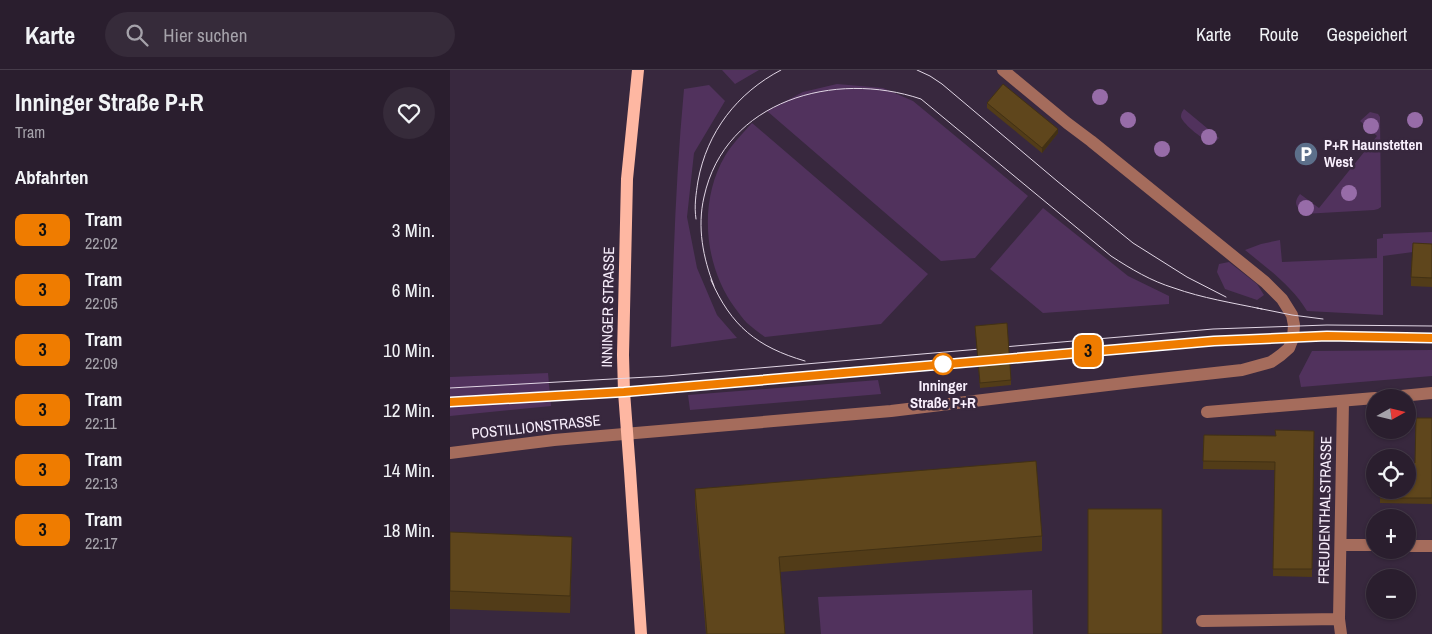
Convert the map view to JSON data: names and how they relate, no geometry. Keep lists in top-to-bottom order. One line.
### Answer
{"streets":{"main road":["INNINGER STRASSE"],"street":["POSTILLIONSTRASSE","FREUDENTHALSTRASSE"]},"crossings":[["INNINGER STRASSE","POSTILLIONSTRASSE"]],"places":{"parking":["P+R Haunstetten West"],"other":["Inninger Straße P+R"]},"lines":["tram line 3"],"north":"right","page":{"header":"Karte","search":"Hier suchen","nav":["Karte","Route","Gespeichert"],"heading":[["Inninger Straße P+R","Tram"],"Abfahrten"],"on_map":"3","list":[{"mark":"3","name":"Tram","note":"22:02","value":"3 Min."},{"mark":"3","name":"Tram","note":"22:05","value":"6 Min."},{"mark":"3","name":"Tram","note":"22:09","value":"10 Min."},{"mark":"3","name":"Tram","note":"22:11","value":"12 Min."},{"mark":"3","name":"Tram","note":"22:13","value":"14 Min."},{"mark":"3","name":"Tram","note":"22:17","value":"18 Min."}],"map_buttons":["+","−"]}}
